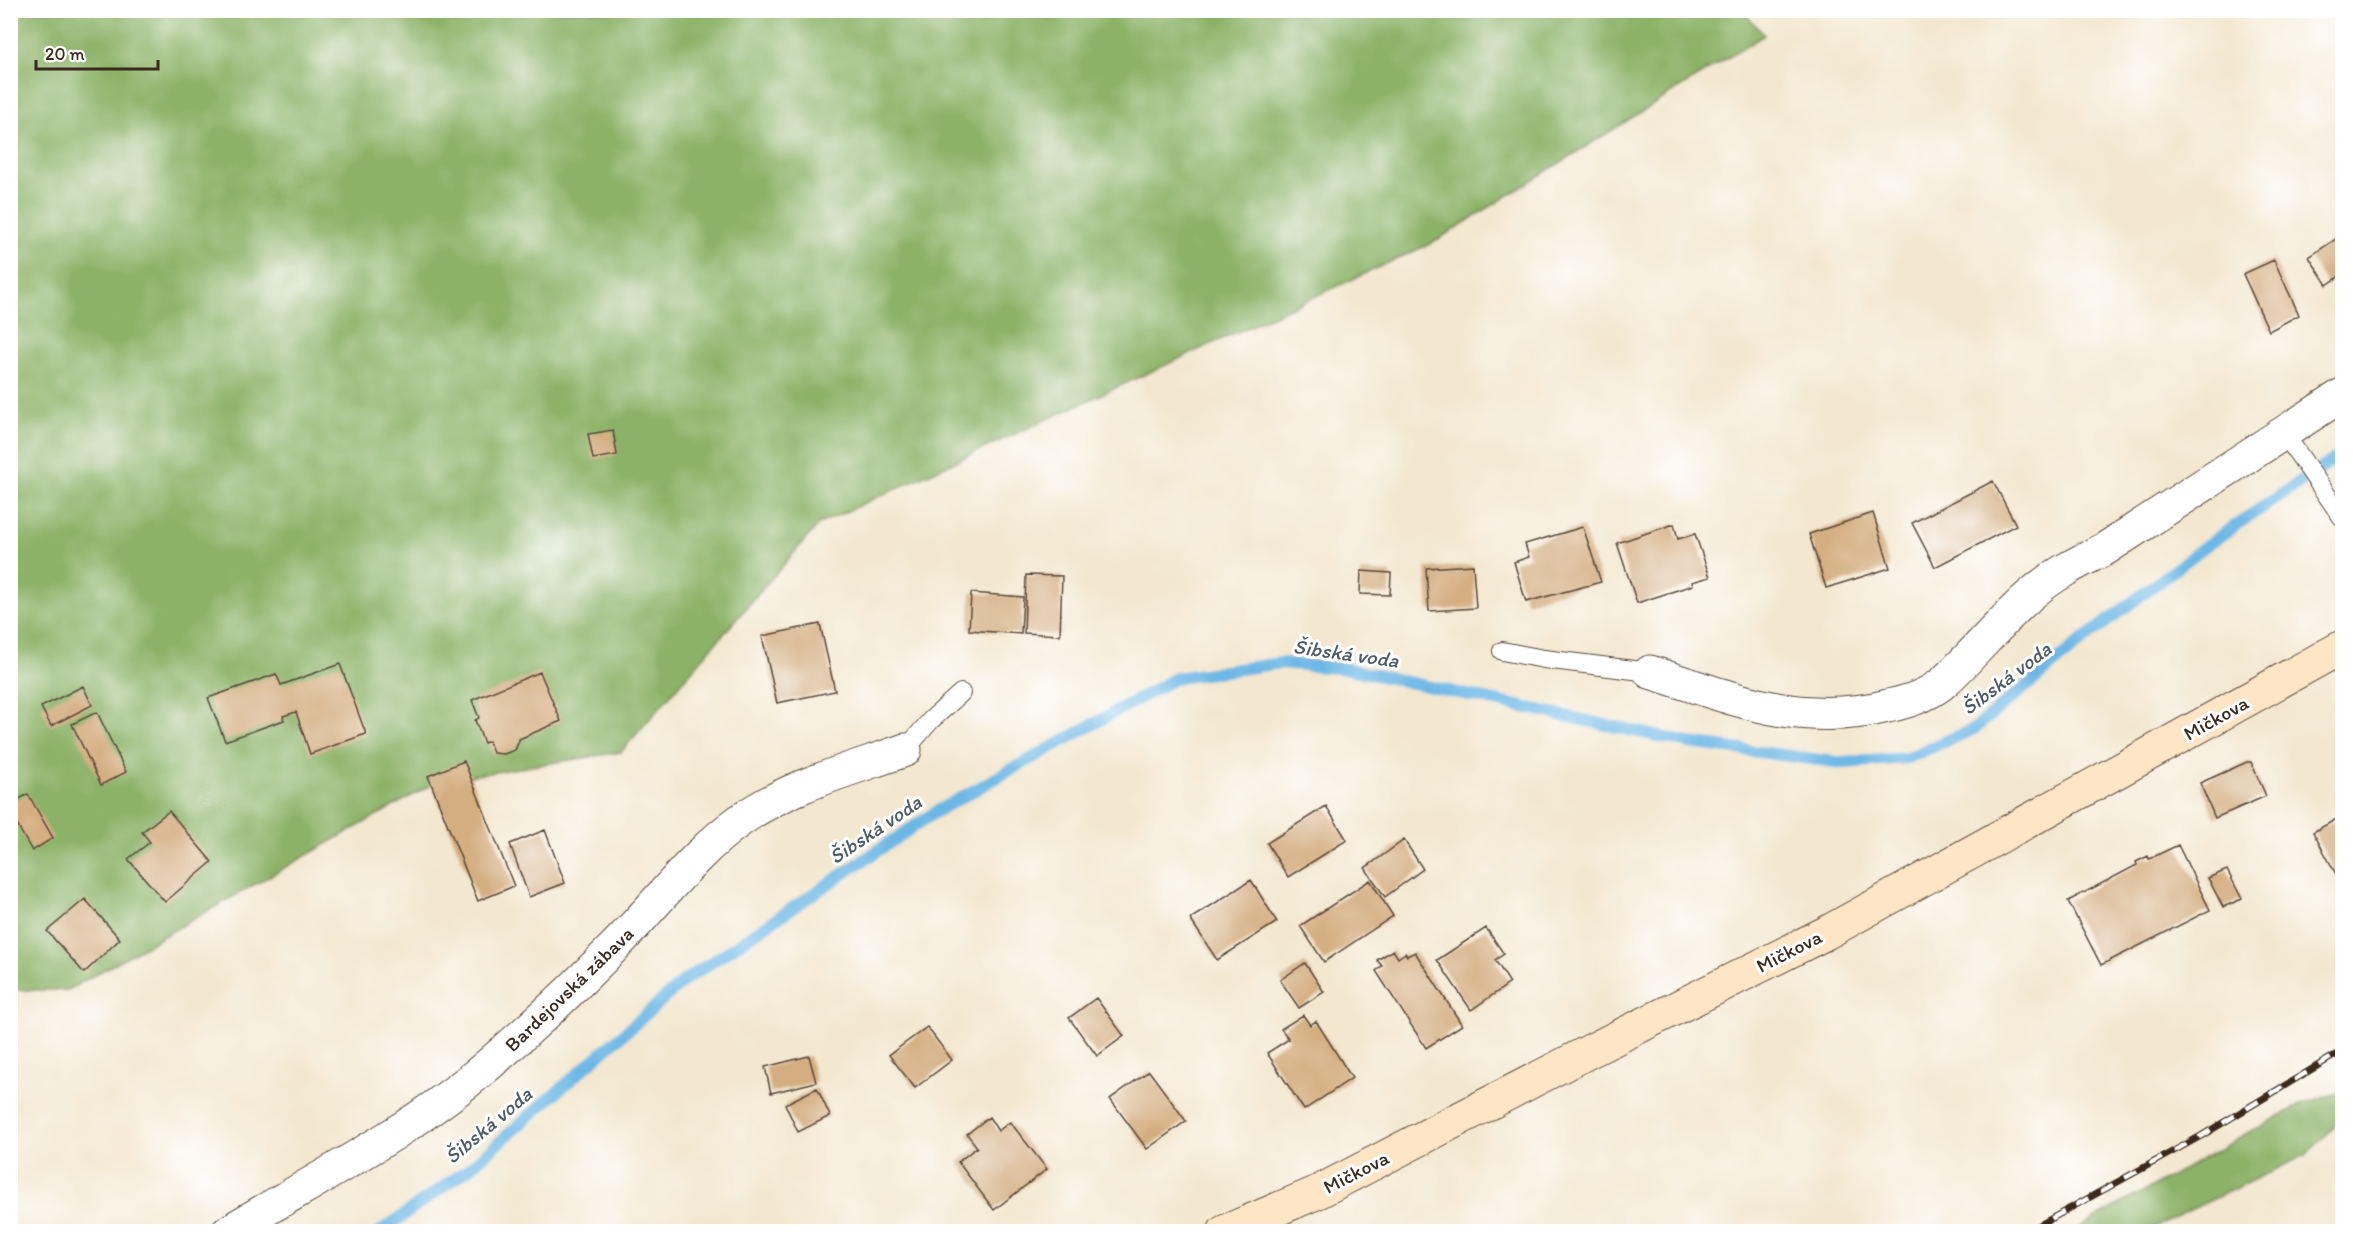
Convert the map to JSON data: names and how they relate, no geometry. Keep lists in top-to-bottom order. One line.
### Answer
{"streets":{"main road":["Mičkova"],"street":["Bardejovská zábava"]},"water":["Šibská voda"],"scale_bar":"20 m"}
